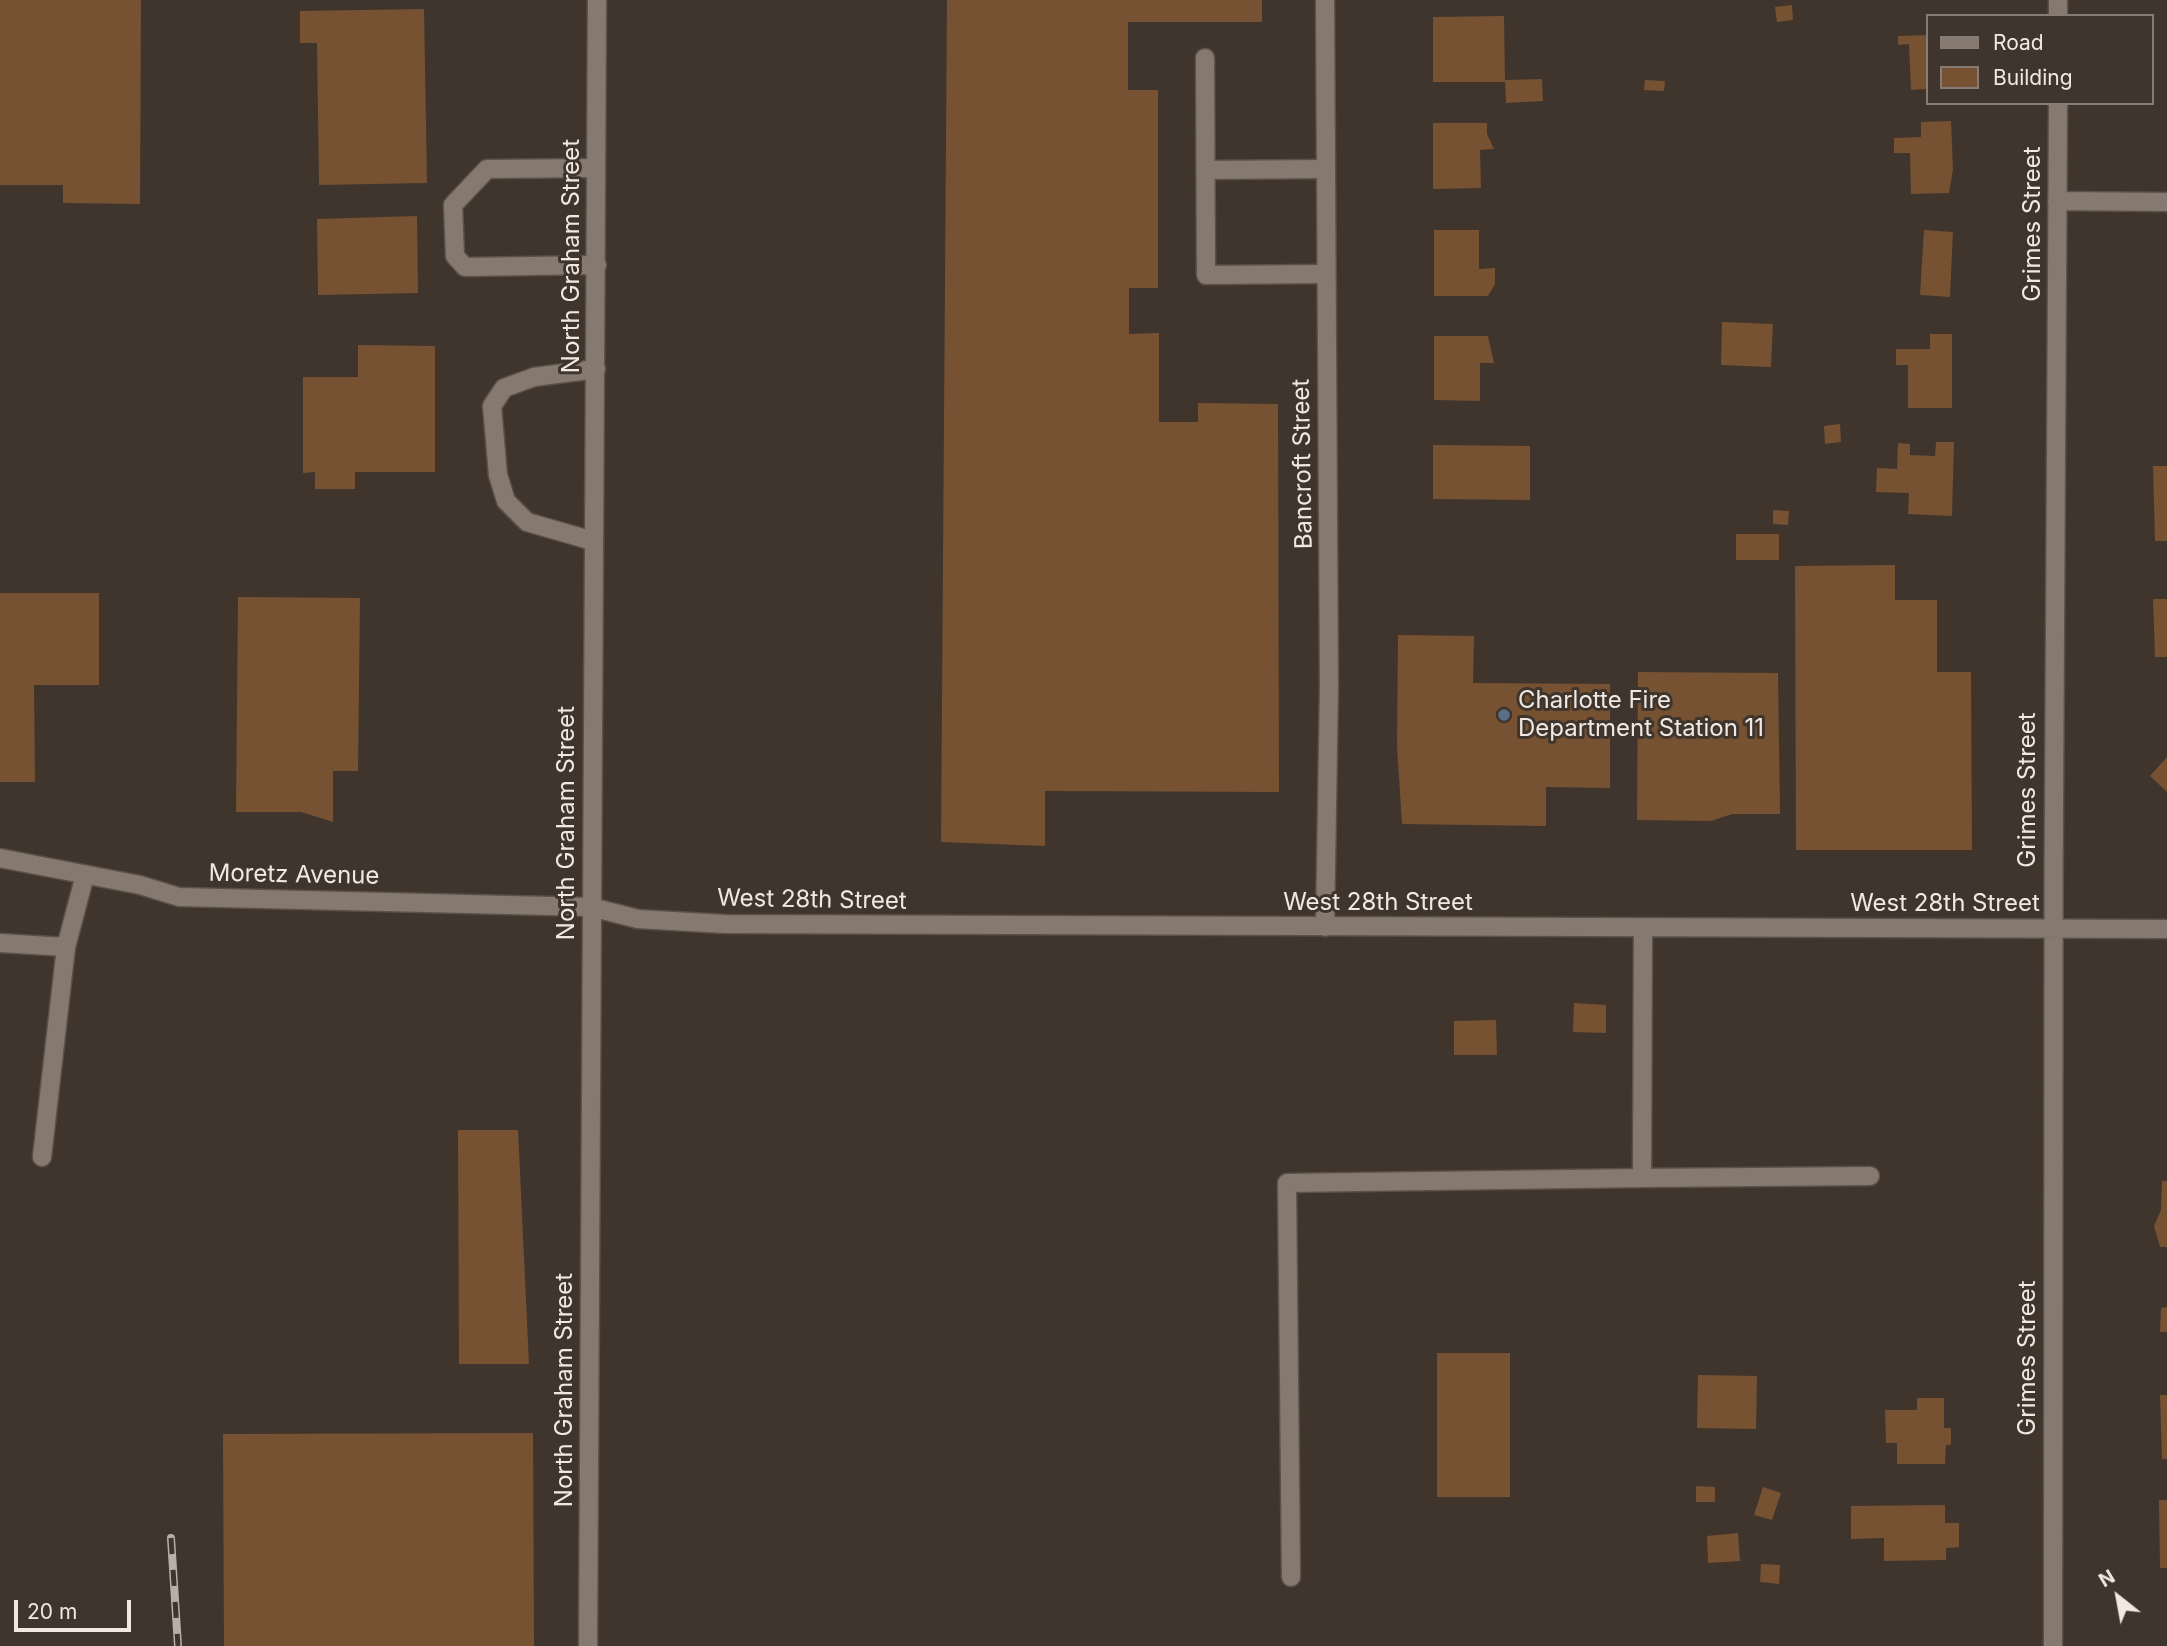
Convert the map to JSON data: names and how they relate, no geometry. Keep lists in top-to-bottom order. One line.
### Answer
{"streets":{"street":["Grimes Street","North Graham Street","Bancroft Street","Moretz Avenue","West 28th Street"]},"crossings":[["Grimes Street","West 28th Street"],["North Graham Street","Moretz Avenue"],["North Graham Street","West 28th Street"],["Bancroft Street","West 28th Street"],["Moretz Avenue","West 28th Street"]],"places":["Charlotte Fire Department Station 11"],"legend":["Road","Building"],"scale_bar":"20 m","north":"top left"}
